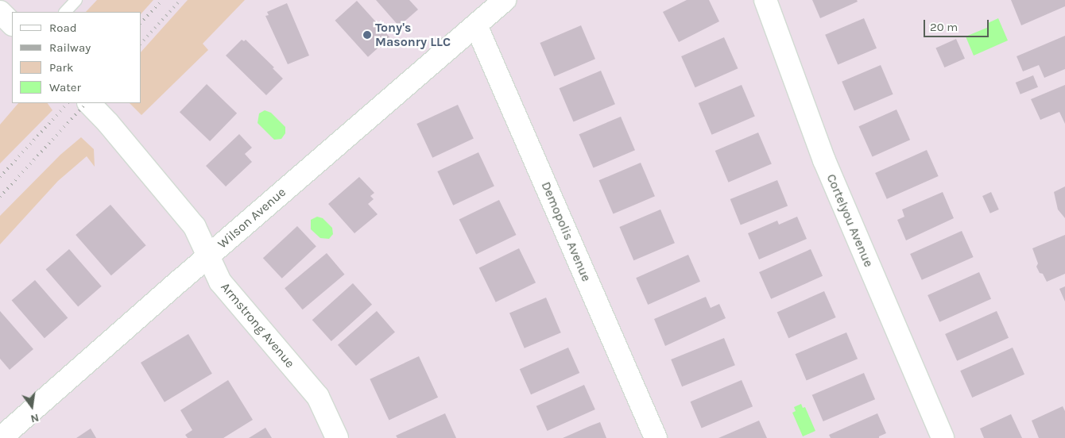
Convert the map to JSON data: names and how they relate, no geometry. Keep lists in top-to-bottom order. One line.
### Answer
{"streets":{"street":["Wilson Avenue","Cortelyou Avenue","Demopolis Avenue","Armstrong Avenue"]},"crossings":[["Wilson Avenue","Demopolis Avenue"],["Wilson Avenue","Armstrong Avenue"]],"places":["Tony's Masonry LLC"],"legend":["Road","Railway","Park","Water"],"scale_bar":"20 m","north":"bottom"}
